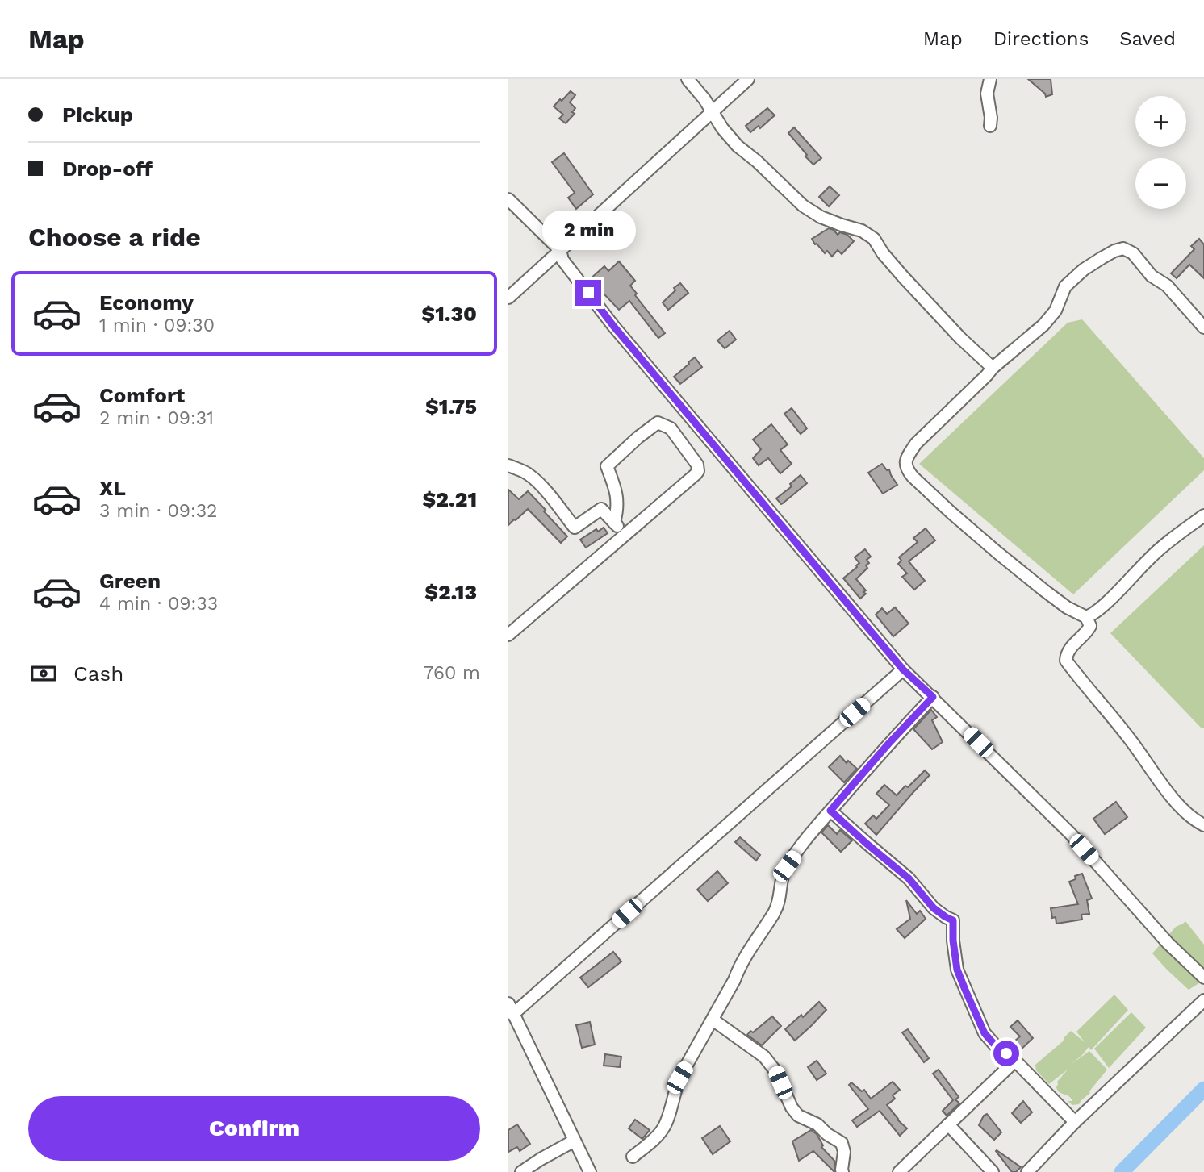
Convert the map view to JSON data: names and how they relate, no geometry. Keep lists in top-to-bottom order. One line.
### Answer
{"page":{"header":"Map","nav":["Map","Directions","Saved"],"banner":["Pickup","Drop-off"],"map_buttons":["+","−"],"heading":"Choose a ride","bubble":"2 min","list":[{"name":"Economy","note":"1 min · 09:30","value":"$1.30"},{"name":"Comfort","note":"2 min · 09:31","value":"$1.75"},{"name":"XL","note":"3 min · 09:32","value":"$2.21"},{"name":"Green","note":"4 min · 09:33","value":"$2.13"}],"pay":["Cash","760 m"],"buttons":"Confirm"}}
